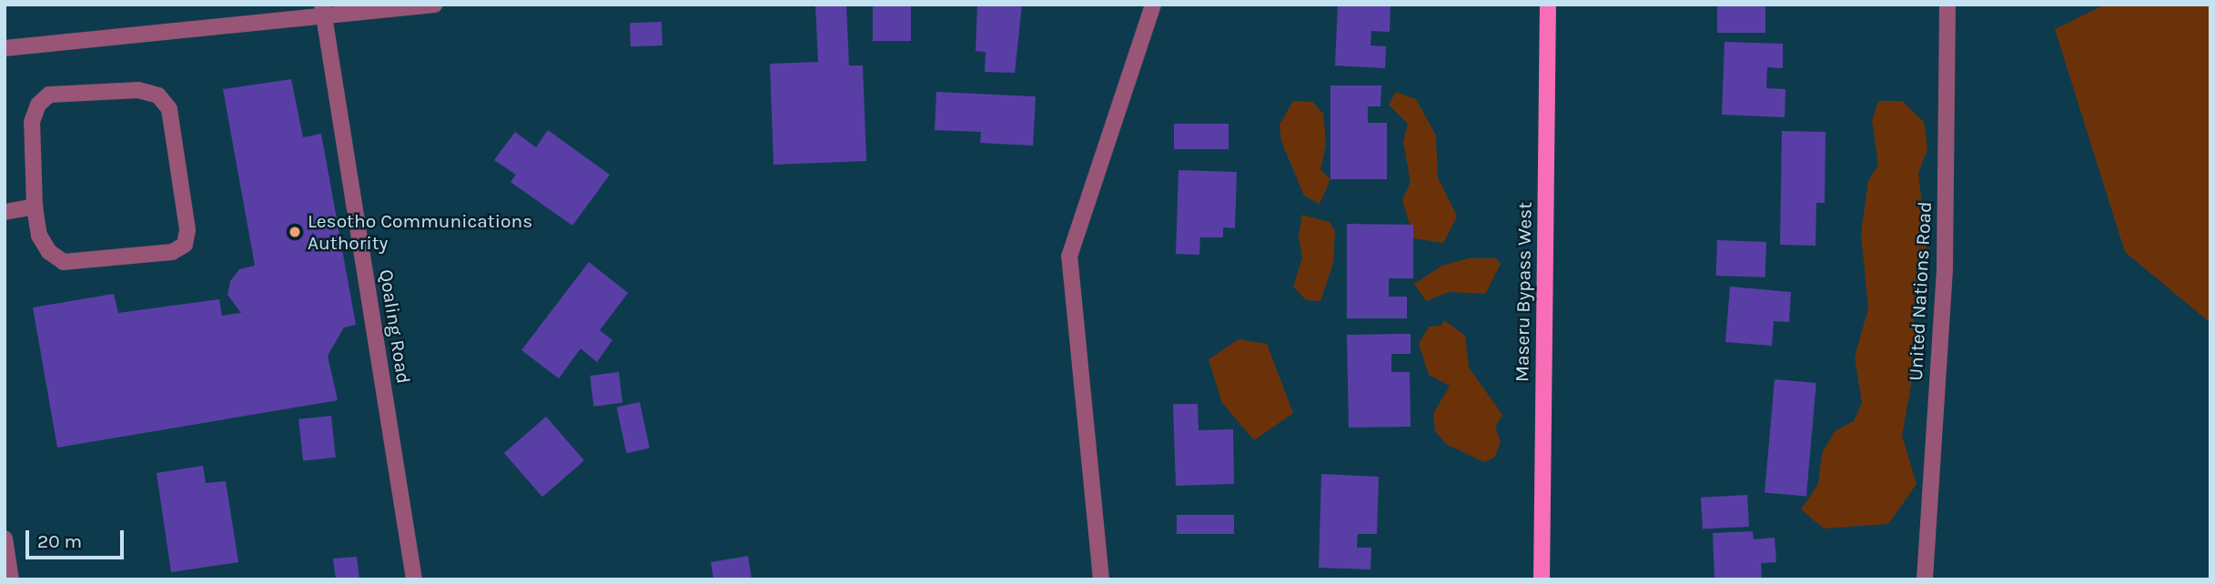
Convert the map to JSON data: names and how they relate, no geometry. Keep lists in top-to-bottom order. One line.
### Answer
{"streets":{"main road":["Maseru Bypass West"],"street":["United Nations Road","Qoaling Road"]},"places":["Lesotho Communications Authority"],"scale_bar":"20 m"}
